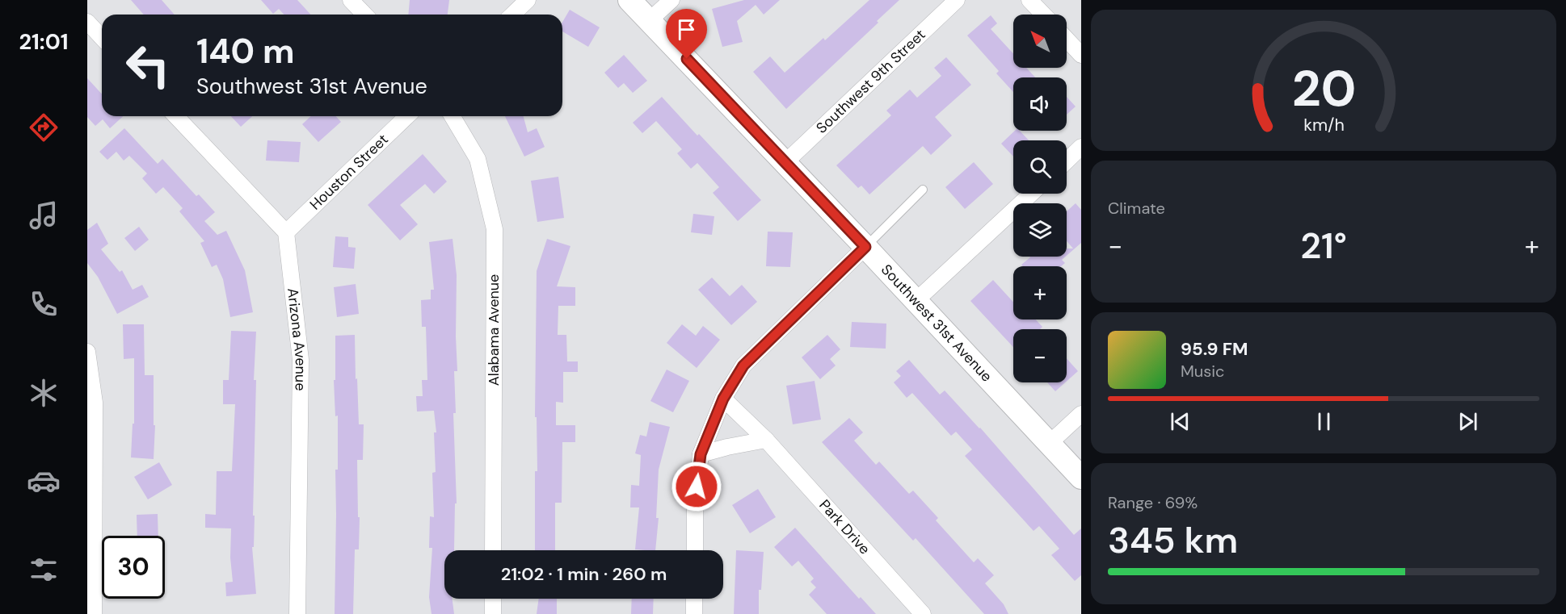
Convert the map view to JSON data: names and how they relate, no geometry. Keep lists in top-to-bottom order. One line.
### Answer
{"streets":{"main road":["Southwest 31st Avenue"],"street":["Southwest 9th Street","Houston Street","Alabama Avenue","Arizona Avenue","Park Drive"]},"crossings":[["Southwest 9th Street","Southwest 31st Avenue"],["Houston Street","Arizona Avenue"]],"north":"top left","page":{"tabs":"21:01","map_buttons":["+","−"],"turn":["140 m","Southwest 31st Avenue"],"tile":["Climate",["Range · 69%","345 km"]],"heat":["−","21°","+"],"song":["95.9 FM","Music"],"limit":"30","trip":"21:02 · 1 min · 260 m","gauge":["20","km/h"]}}
